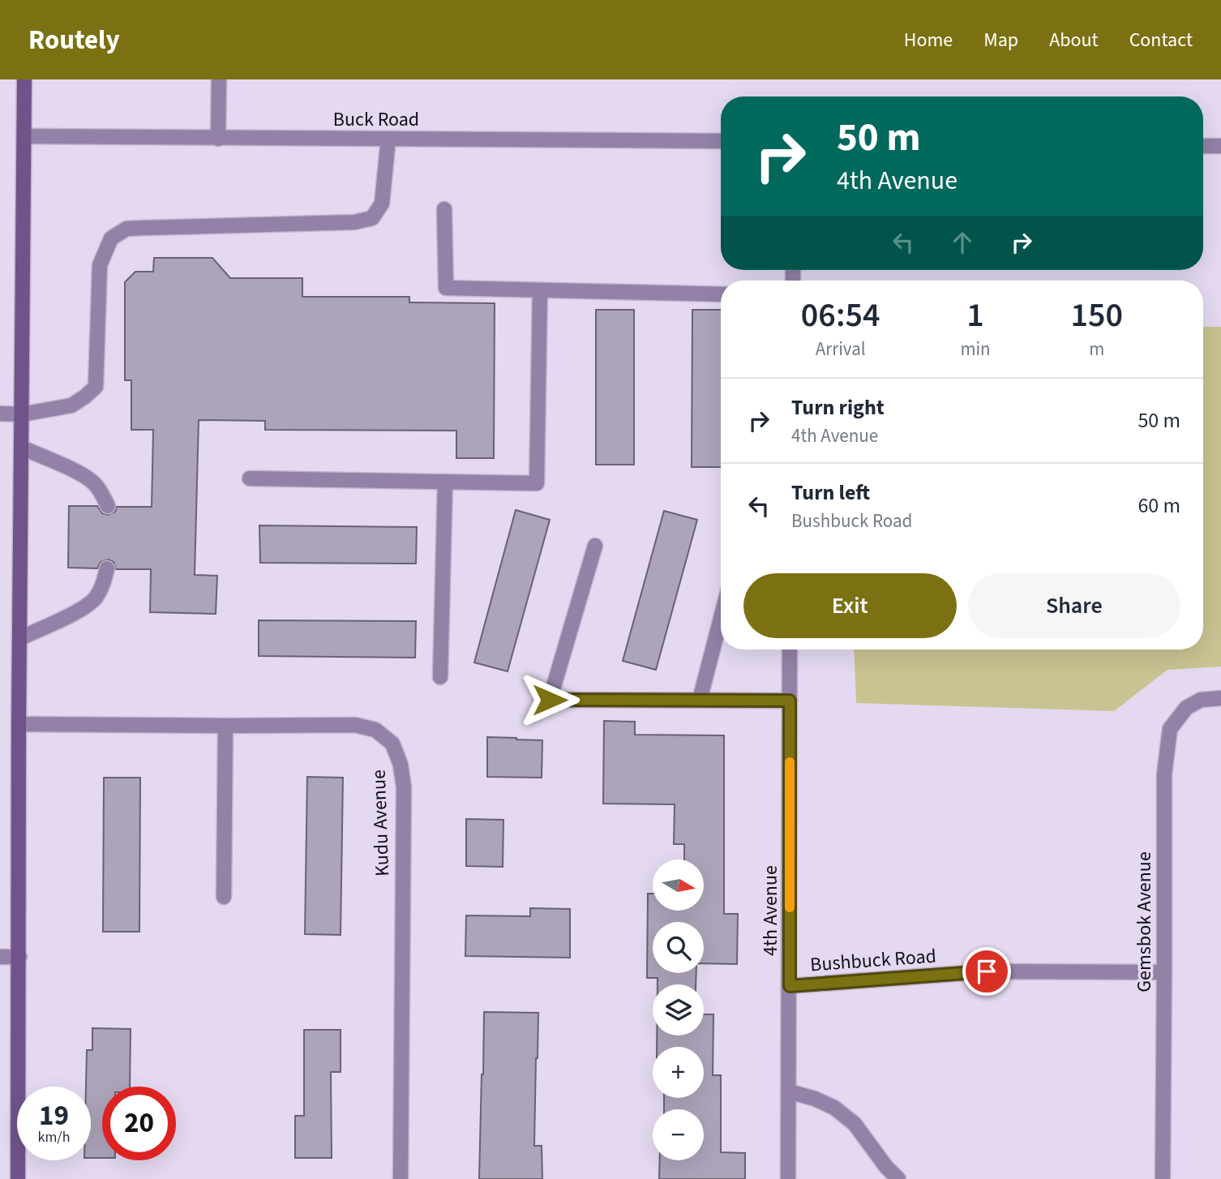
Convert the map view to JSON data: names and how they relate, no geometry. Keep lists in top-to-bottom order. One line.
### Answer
{"streets":{"street":["Buck Road","Kudu Avenue","4th Avenue","Gemsbok Avenue","Bushbuck Road"]},"crossings":[["4th Avenue","Bushbuck Road"],["Gemsbok Avenue","Bushbuck Road"]],"north":"right","page":{"header":"Routely","nav":["Home","Map","About","Contact"],"turn":["50 m","4th Avenue"],"eta":["06:54","Arrival","1","min","150","m"],"list":[{"name":"Turn right","note":"4th Avenue","value":"50 m"},{"name":"Turn left","note":"Bushbuck Road","value":"60 m"}],"buttons":["Exit","Share"],"map_buttons":["+","−"],"speed":"19 km/h","limit":"20"}}
